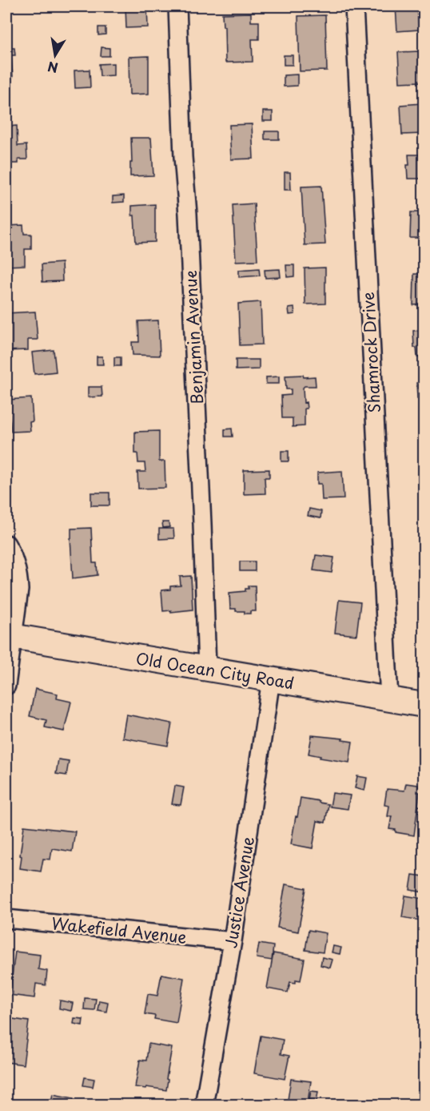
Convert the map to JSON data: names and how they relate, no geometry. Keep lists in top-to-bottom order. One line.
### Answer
{"streets":{"main road":["Old Ocean City Road"],"street":["Benjamin Avenue","Shamrock Drive","Justice Avenue","Wakefield Avenue"]},"crossings":[["Benjamin Avenue","Old Ocean City Road"],["Shamrock Drive","Old Ocean City Road"],["Old Ocean City Road","Justice Avenue"],["Justice Avenue","Wakefield Avenue"]],"north":"bottom"}
